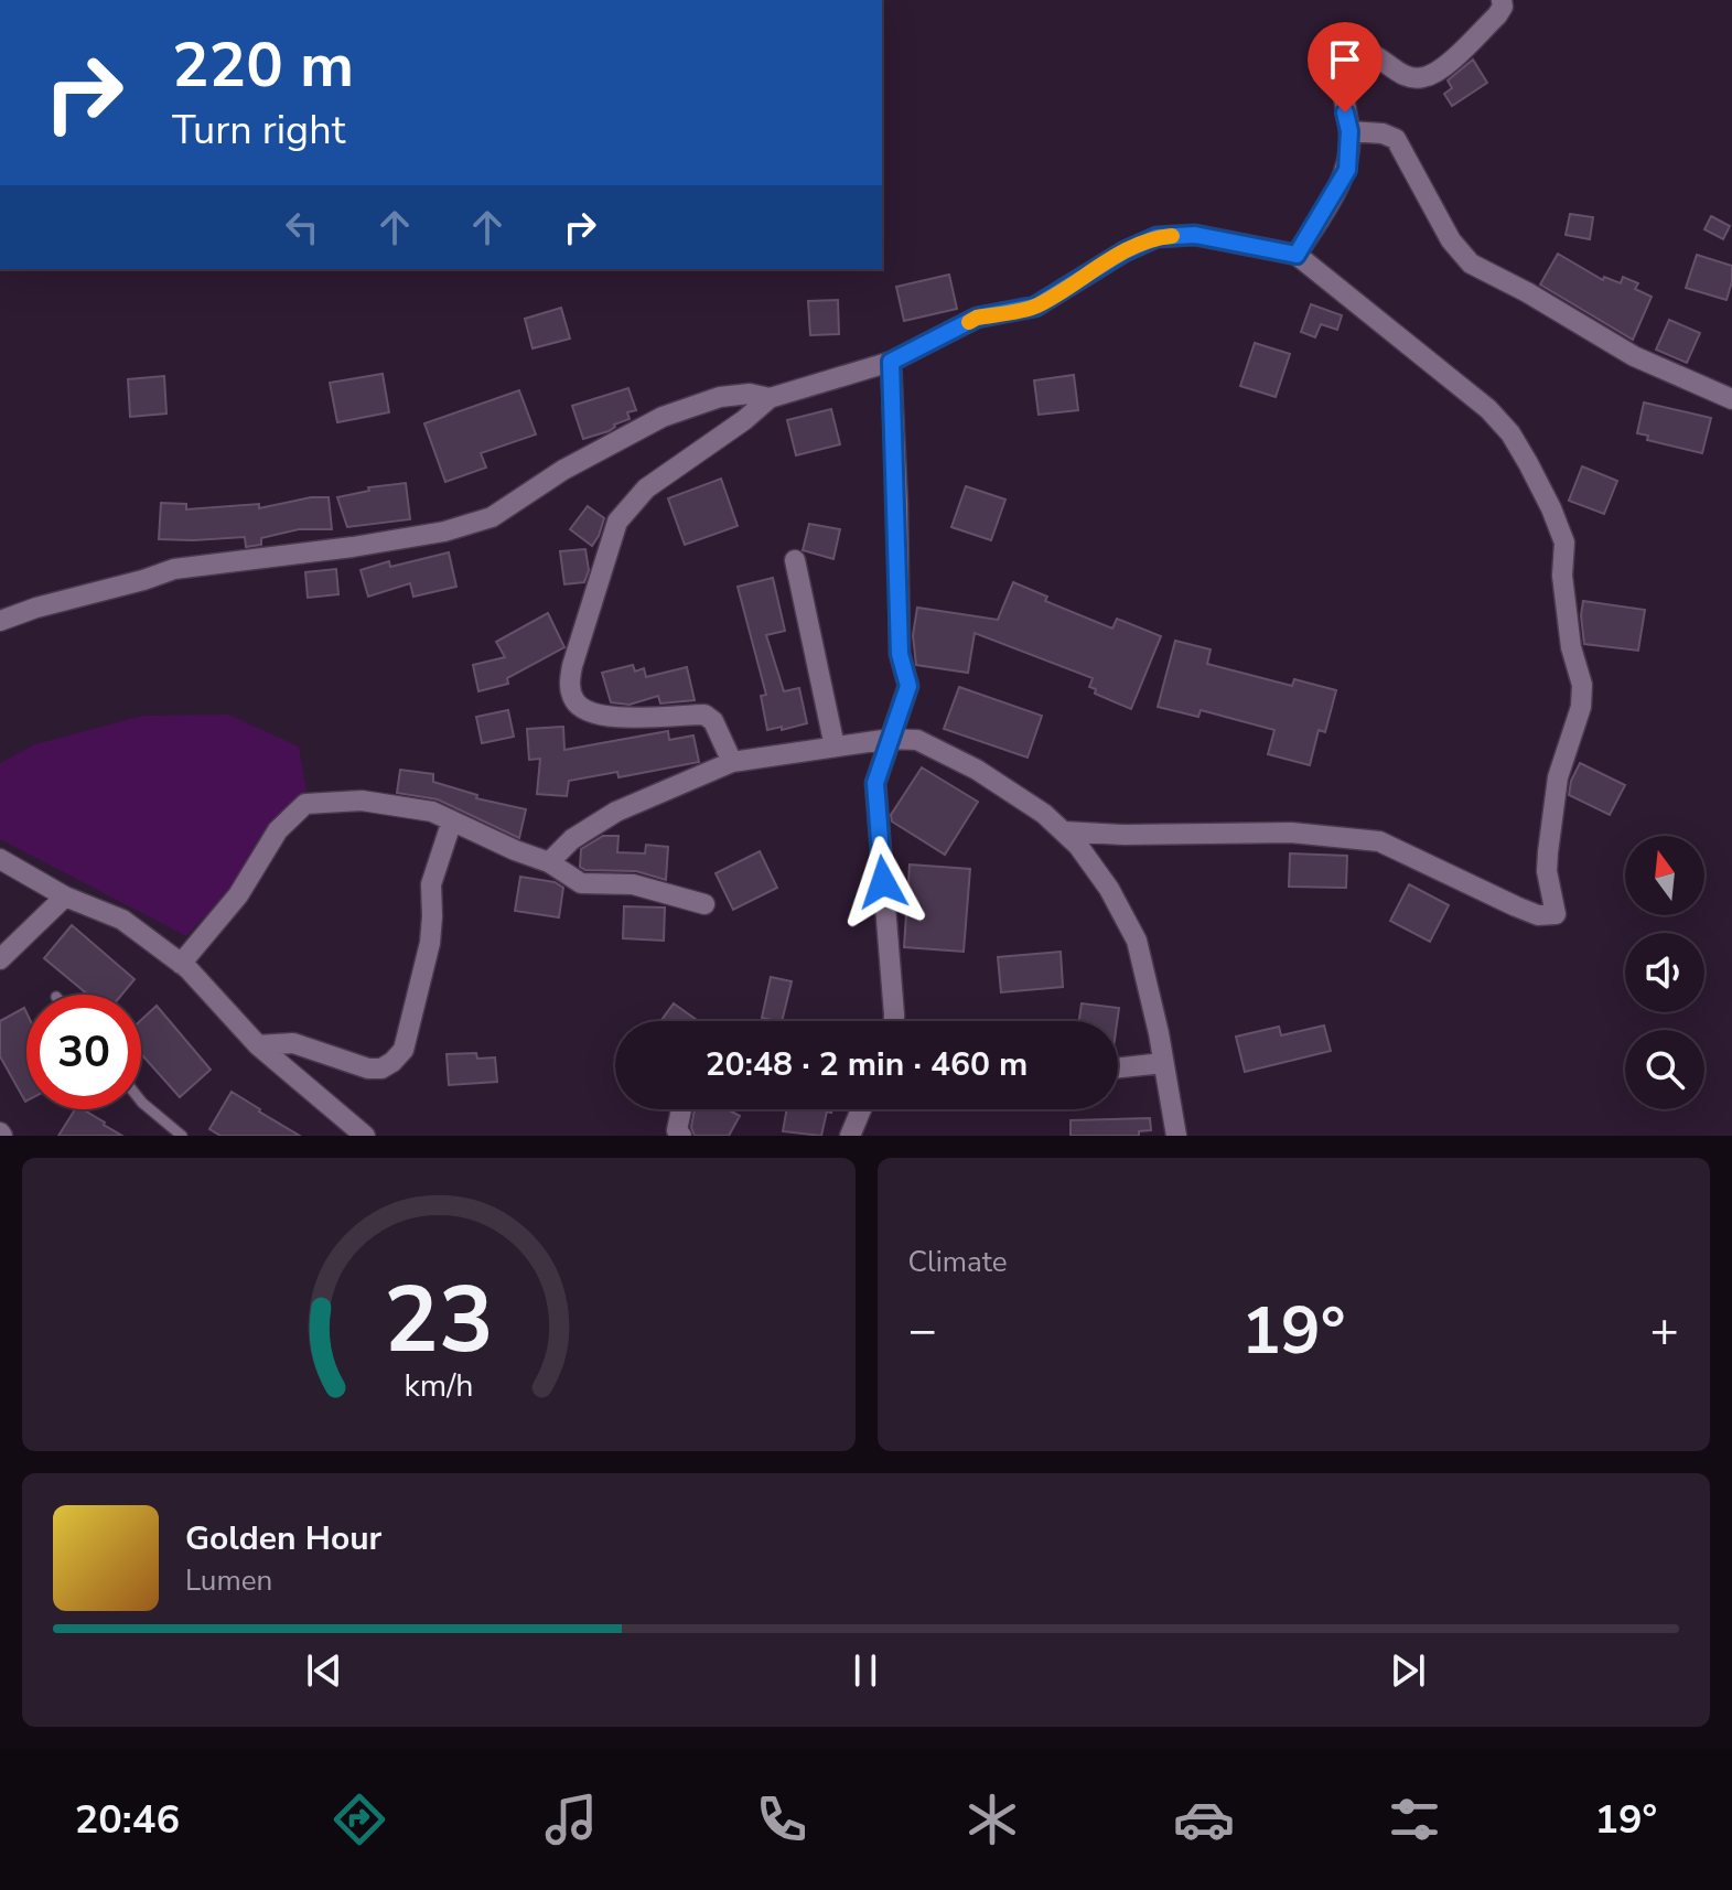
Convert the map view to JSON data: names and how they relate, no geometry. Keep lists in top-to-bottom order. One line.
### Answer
{"north":"top","page":{"turn":["220 m","Turn right"],"limit":"30","trip":"20:48 · 2 min · 460 m","tile":"Climate","heat":["−","19°","+"],"song":["Golden Hour","Lumen"],"tabs":["20:46","19°"],"gauge":["23","km/h"]}}
